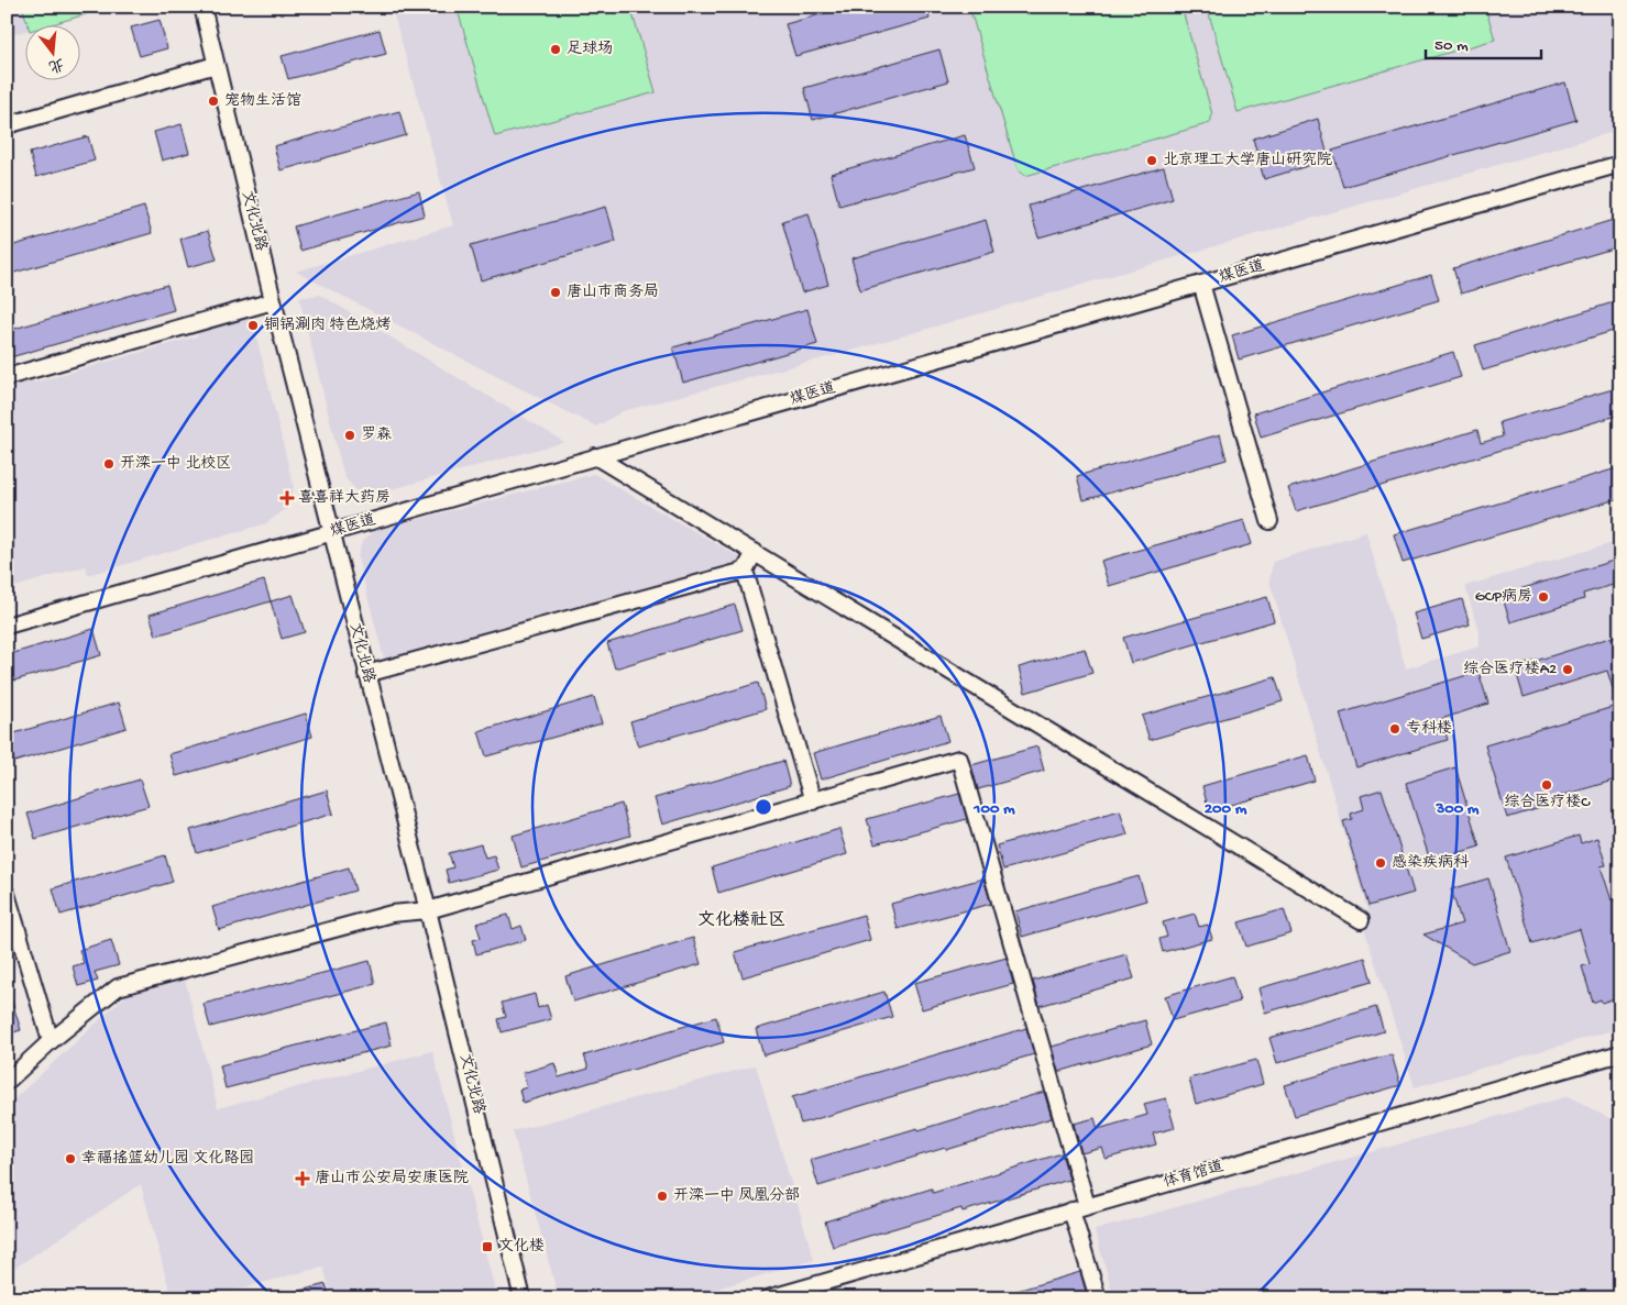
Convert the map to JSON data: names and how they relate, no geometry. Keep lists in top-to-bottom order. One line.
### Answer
{"streets":{"street":["文化北路","煤医道","体育馆道"]},"crossings":[["文化北路","煤医道"]],"districts":["文化楼社区"],"places":{"other":["足球场","宠物生活馆","北京理工大学唐山研究院","唐山市商务局","铜锅涮肉 特色烧烤","罗森","开滦一中 北校区","GCP病房","综合医疗楼A2","专科楼","综合医疗楼C","感染疾病科","幸福摇篮幼儿园 文化路园","开滦一中 凤凰分部"],"health":["喜喜祥大药房","唐山市公安局安康医院"],"transit":["文化楼"]},"scale_bar":"50 m","north":"bottom","rings":["100 m","200 m","300 m"]}
